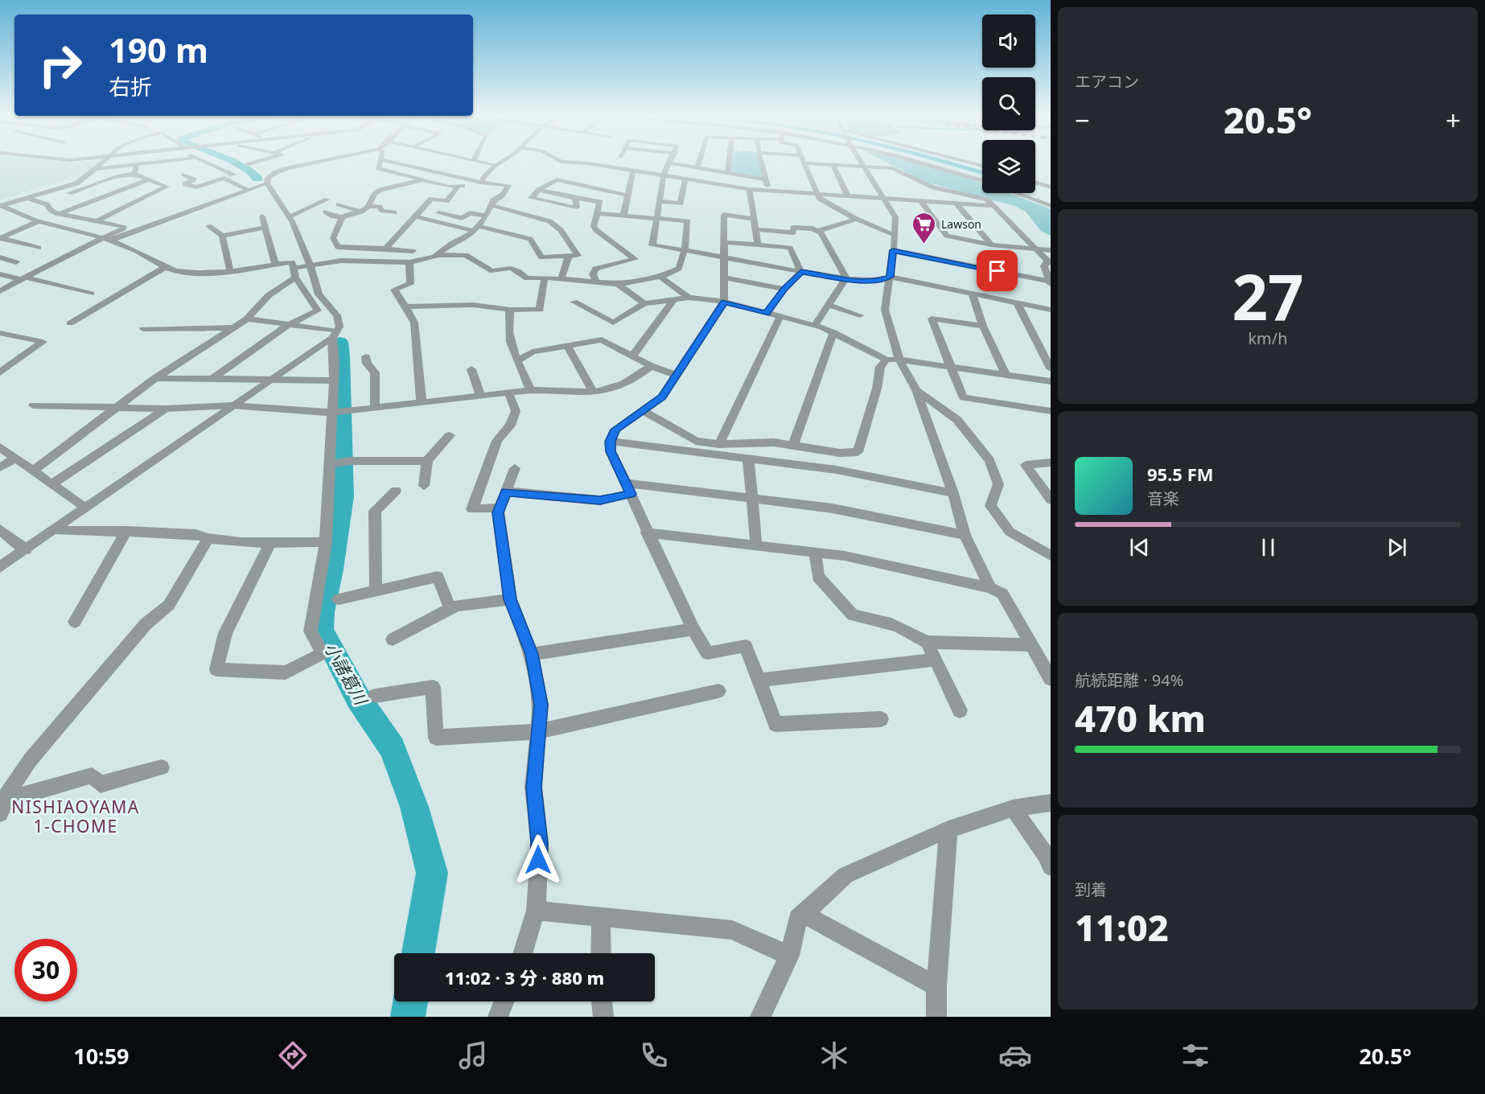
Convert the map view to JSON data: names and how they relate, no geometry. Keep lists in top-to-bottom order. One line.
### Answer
{"districts":["NISHIAOYAMA 1-CHOME"],"water":["小諸葛川"],"places":{"supermarket":["Lawson"]},"page":{"tile":["エアコン",["27","km/h"],["航続距離 · 94%","470 km"],["到着","11:02"]],"turn":["190 m","右折"],"heat":["−","20.5°","+"],"song":["95.5 FM","音楽"],"limit":"30","trip":"11:02 · 3 分 · 880 m","tabs":["10:59","20.5°"]}}
